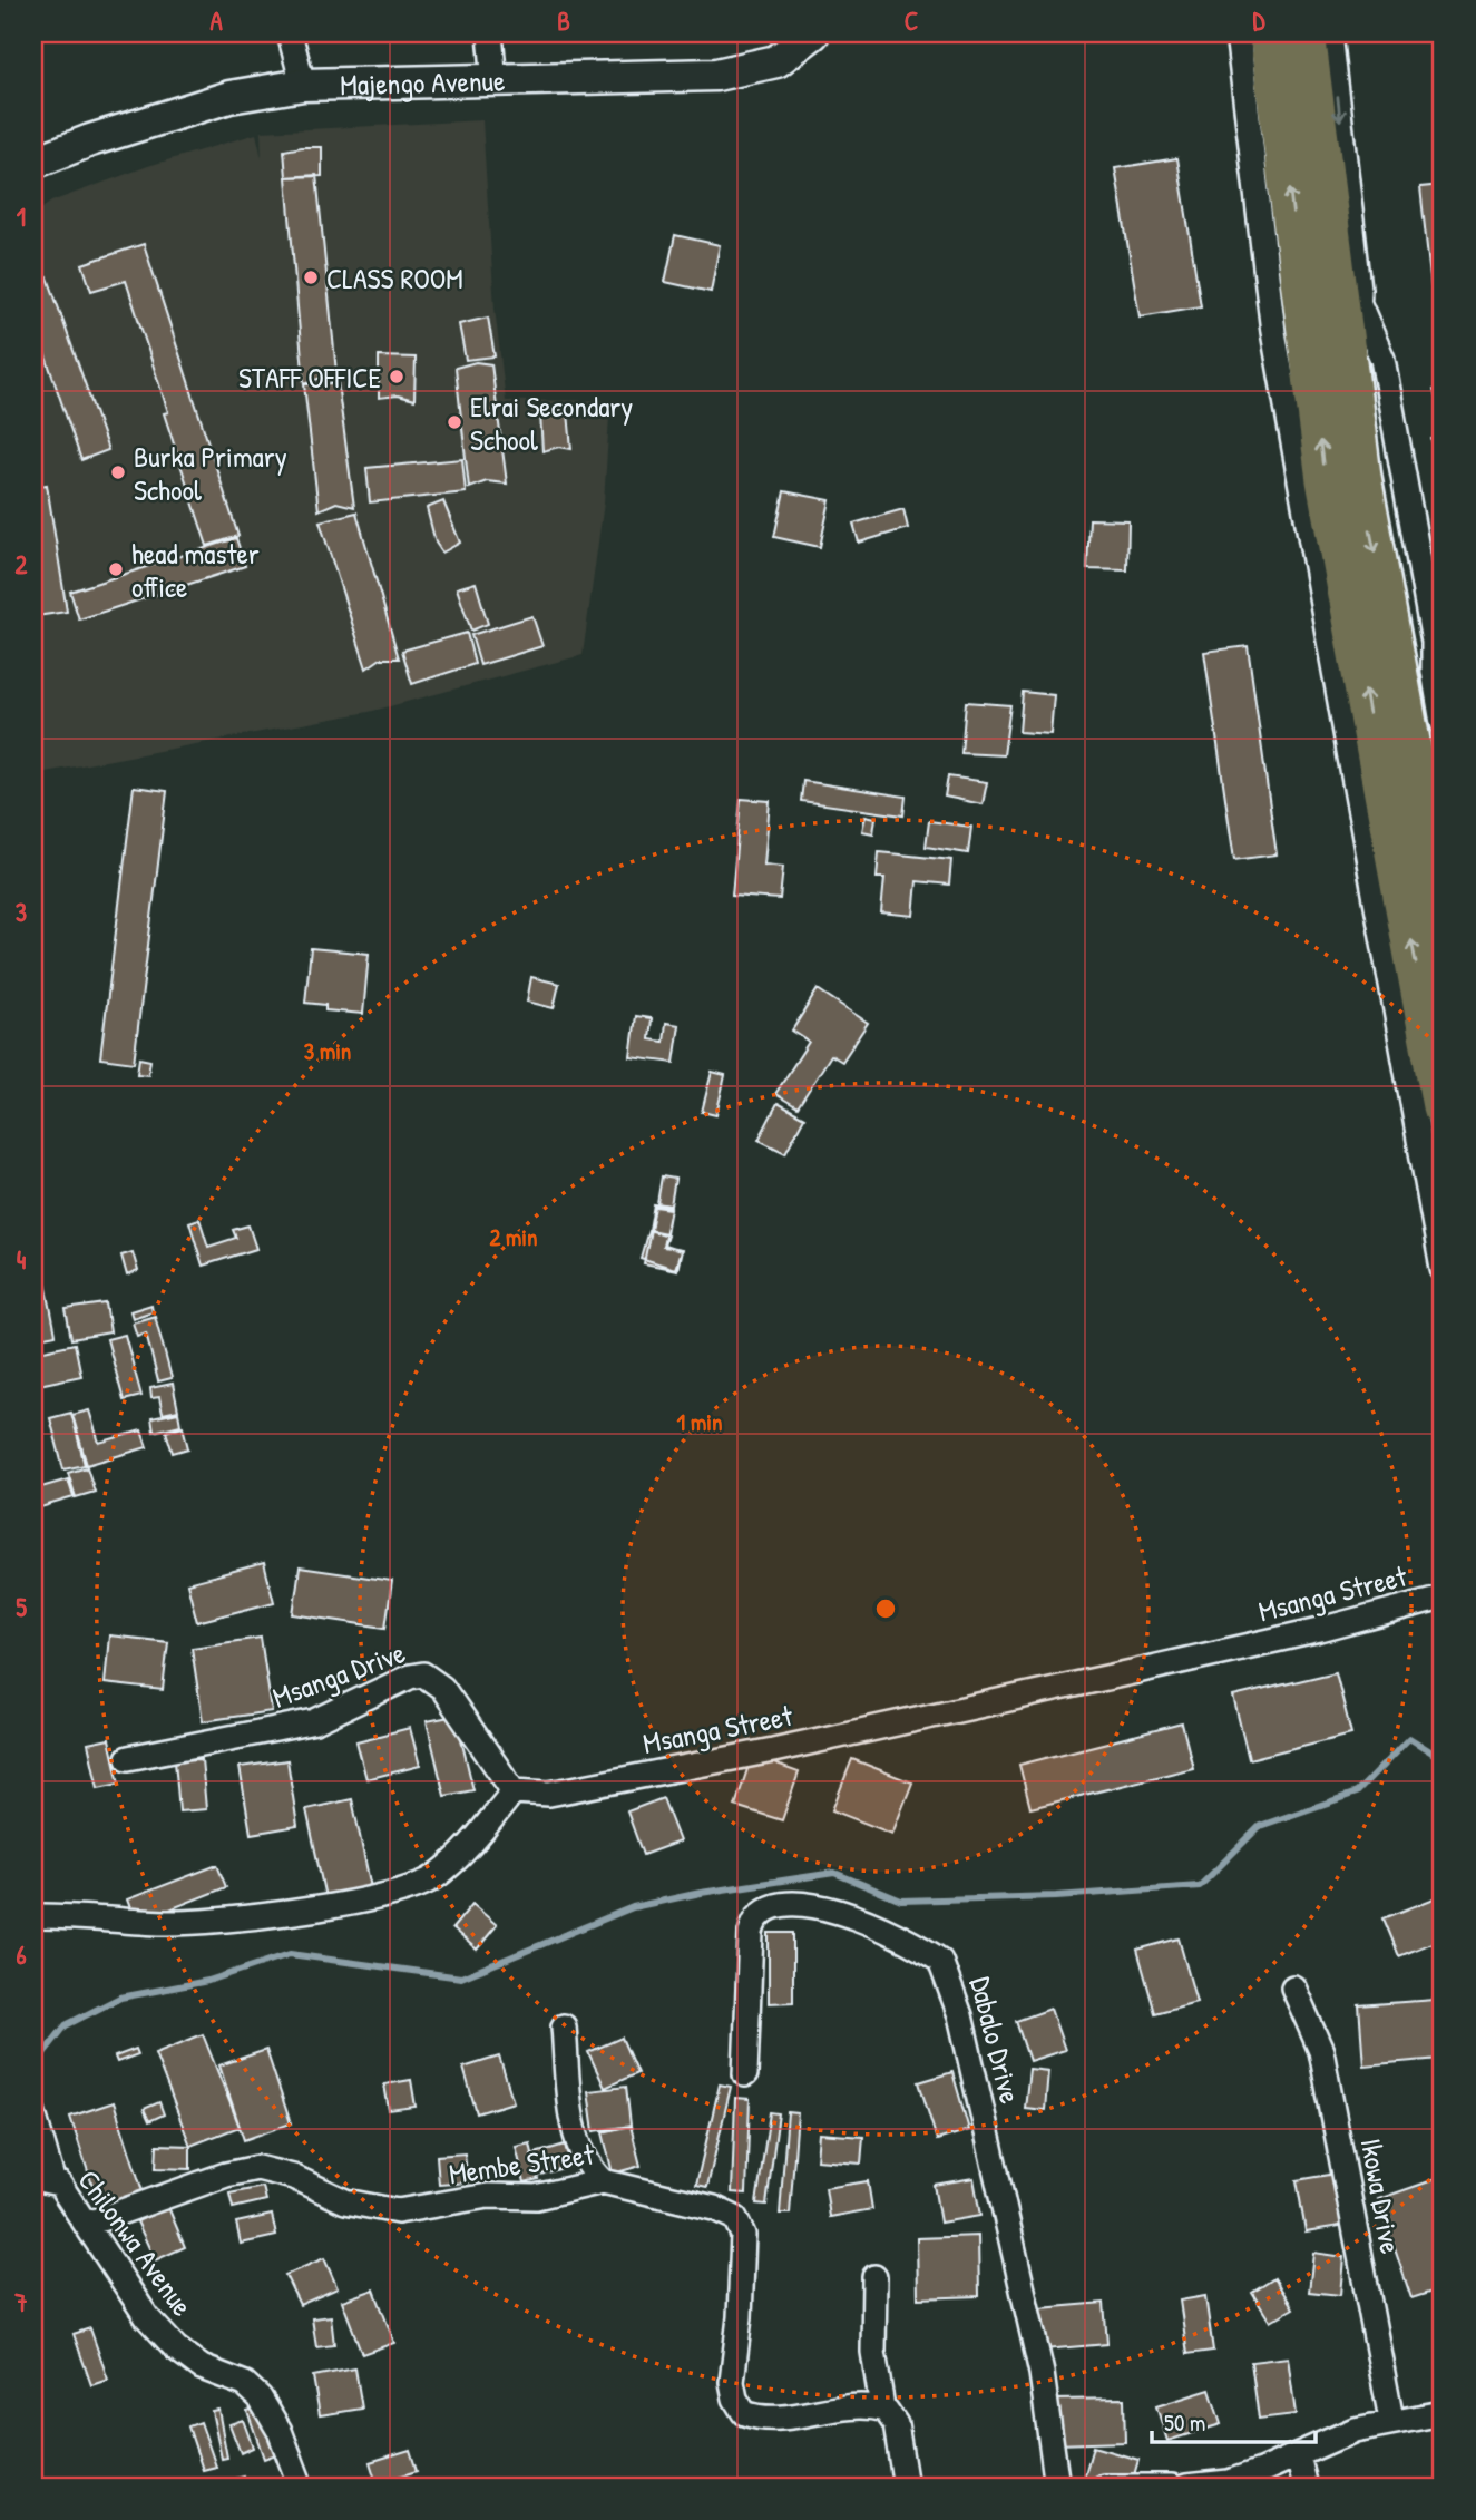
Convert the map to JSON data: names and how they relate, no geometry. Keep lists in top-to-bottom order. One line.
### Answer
{"streets":{"street":["Majengo Avenue","Msanga Street","Msanga Drive","Dabalo Drive","Membe Street","Ikowa Drive","Chilonwa Avenue"]},"crossings":[["Msanga Street","Msanga Drive"],["Membe Street","Chilonwa Avenue"]],"places":["CLASS ROOM","STAFF OFFICE","Elrai Secondary School","Burka Primary School","head master office"],"scale_bar":"50 m","grid":{"columns":["A","B","C","D"],"rows":["1","2","3","4","5","6","7"]},"rings":["3 min","2 min","1 min"]}
